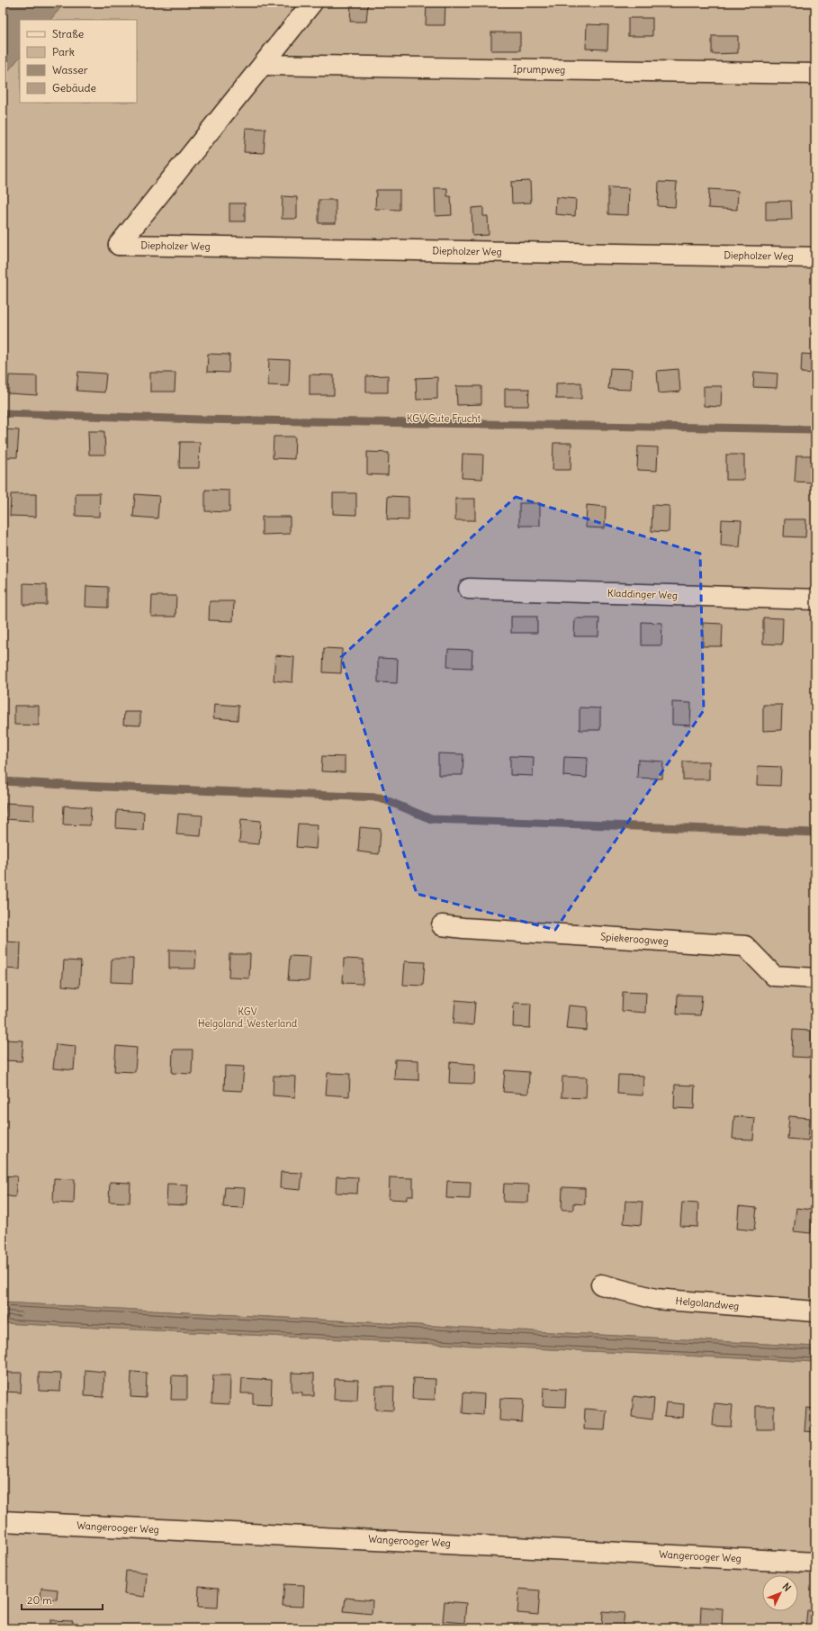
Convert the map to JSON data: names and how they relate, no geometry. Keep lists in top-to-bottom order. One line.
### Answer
{"streets":{"lane":["Iprumpweg","Diepholzer Weg","Kladdinger Weg","Spiekeroogweg","Helgolandweg","Wangerooger Weg"]},"crossings":[["Iprumpweg","Diepholzer Weg"]],"parks":["KGV Gute Frucht","KGV Helgoland-Westerland"],"legend":["Straße","Park","Wasser","Gebäude"],"scale_bar":"20 m","north":"top right"}
